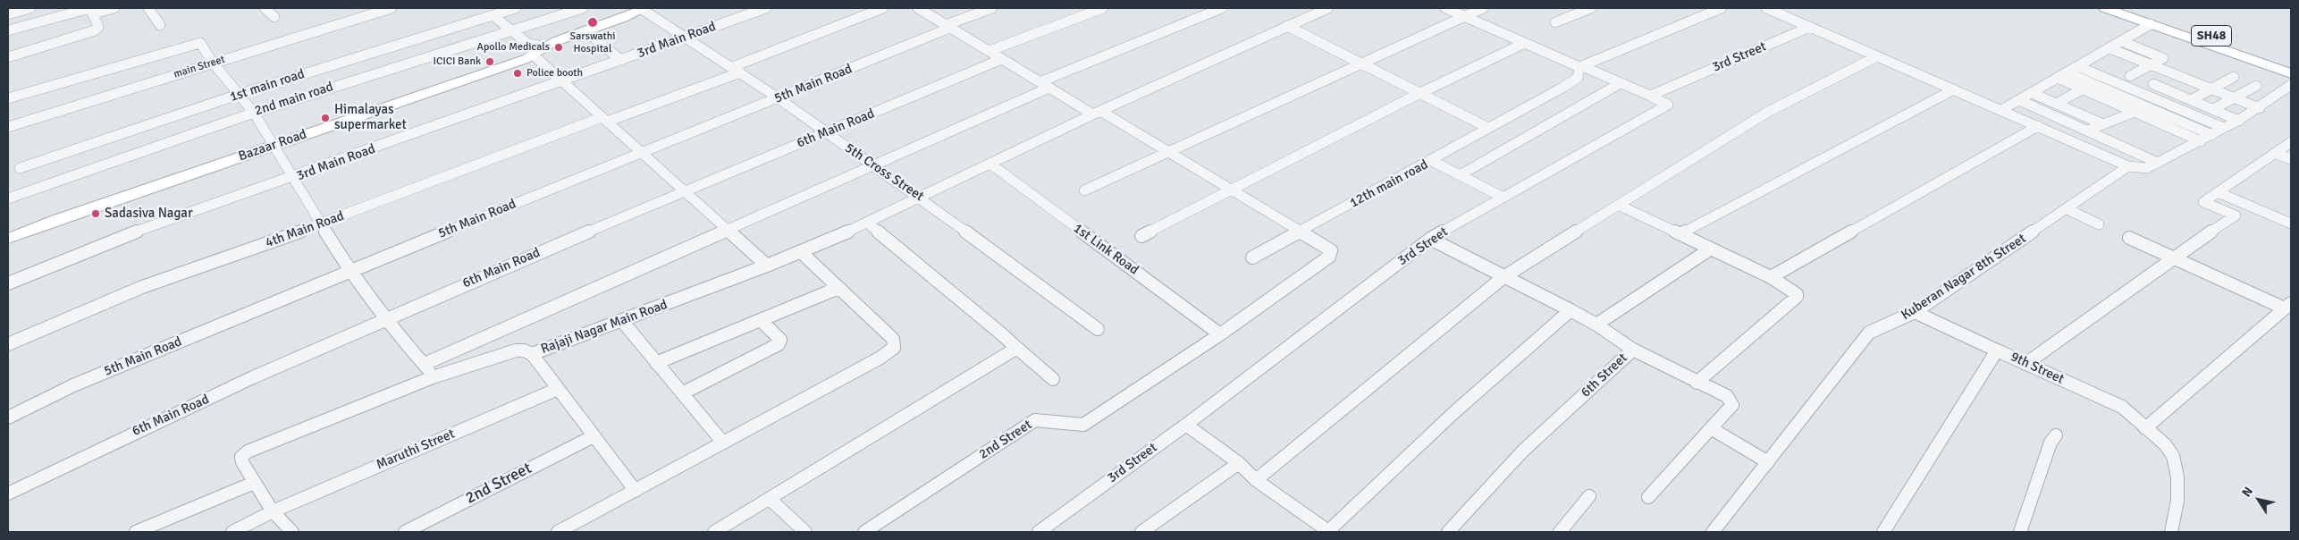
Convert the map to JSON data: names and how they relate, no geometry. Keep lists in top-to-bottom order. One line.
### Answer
{"streets":{"main road":["SH48","Bazaar Road"],"street":["3rd Main Road","3rd Street","main Street","5th Main Road","1st main road","2nd main road","6th Main Road","5th Cross Street","12th main road","4th Main Road","1st Link Road","Kuberan Nagar 8th Street","Rajaji Nagar Main Road","9th Street","6th Street","2nd Street","Maruthi Street"]},"crossings":[["3rd Main Road","5th Cross Street"],["3rd Street","12th main road"],["3rd Street","6th Street"],["5th Main Road","5th Cross Street"],["6th Main Road","5th Cross Street"],["Bazaar Road","5th Cross Street"],["5th Cross Street","4th Main Road"],["5th Cross Street","Rajaji Nagar Main Road"],["12th main road","2nd Street"],["1st Link Road","Rajaji Nagar Main Road"],["1st Link Road","2nd Street"]],"places":["Sarswathi Hospital","Apollo Medicals","ICICI Bank","Police booth","Himalayas supermarket","Sadasiva Nagar"],"north":"top left"}
